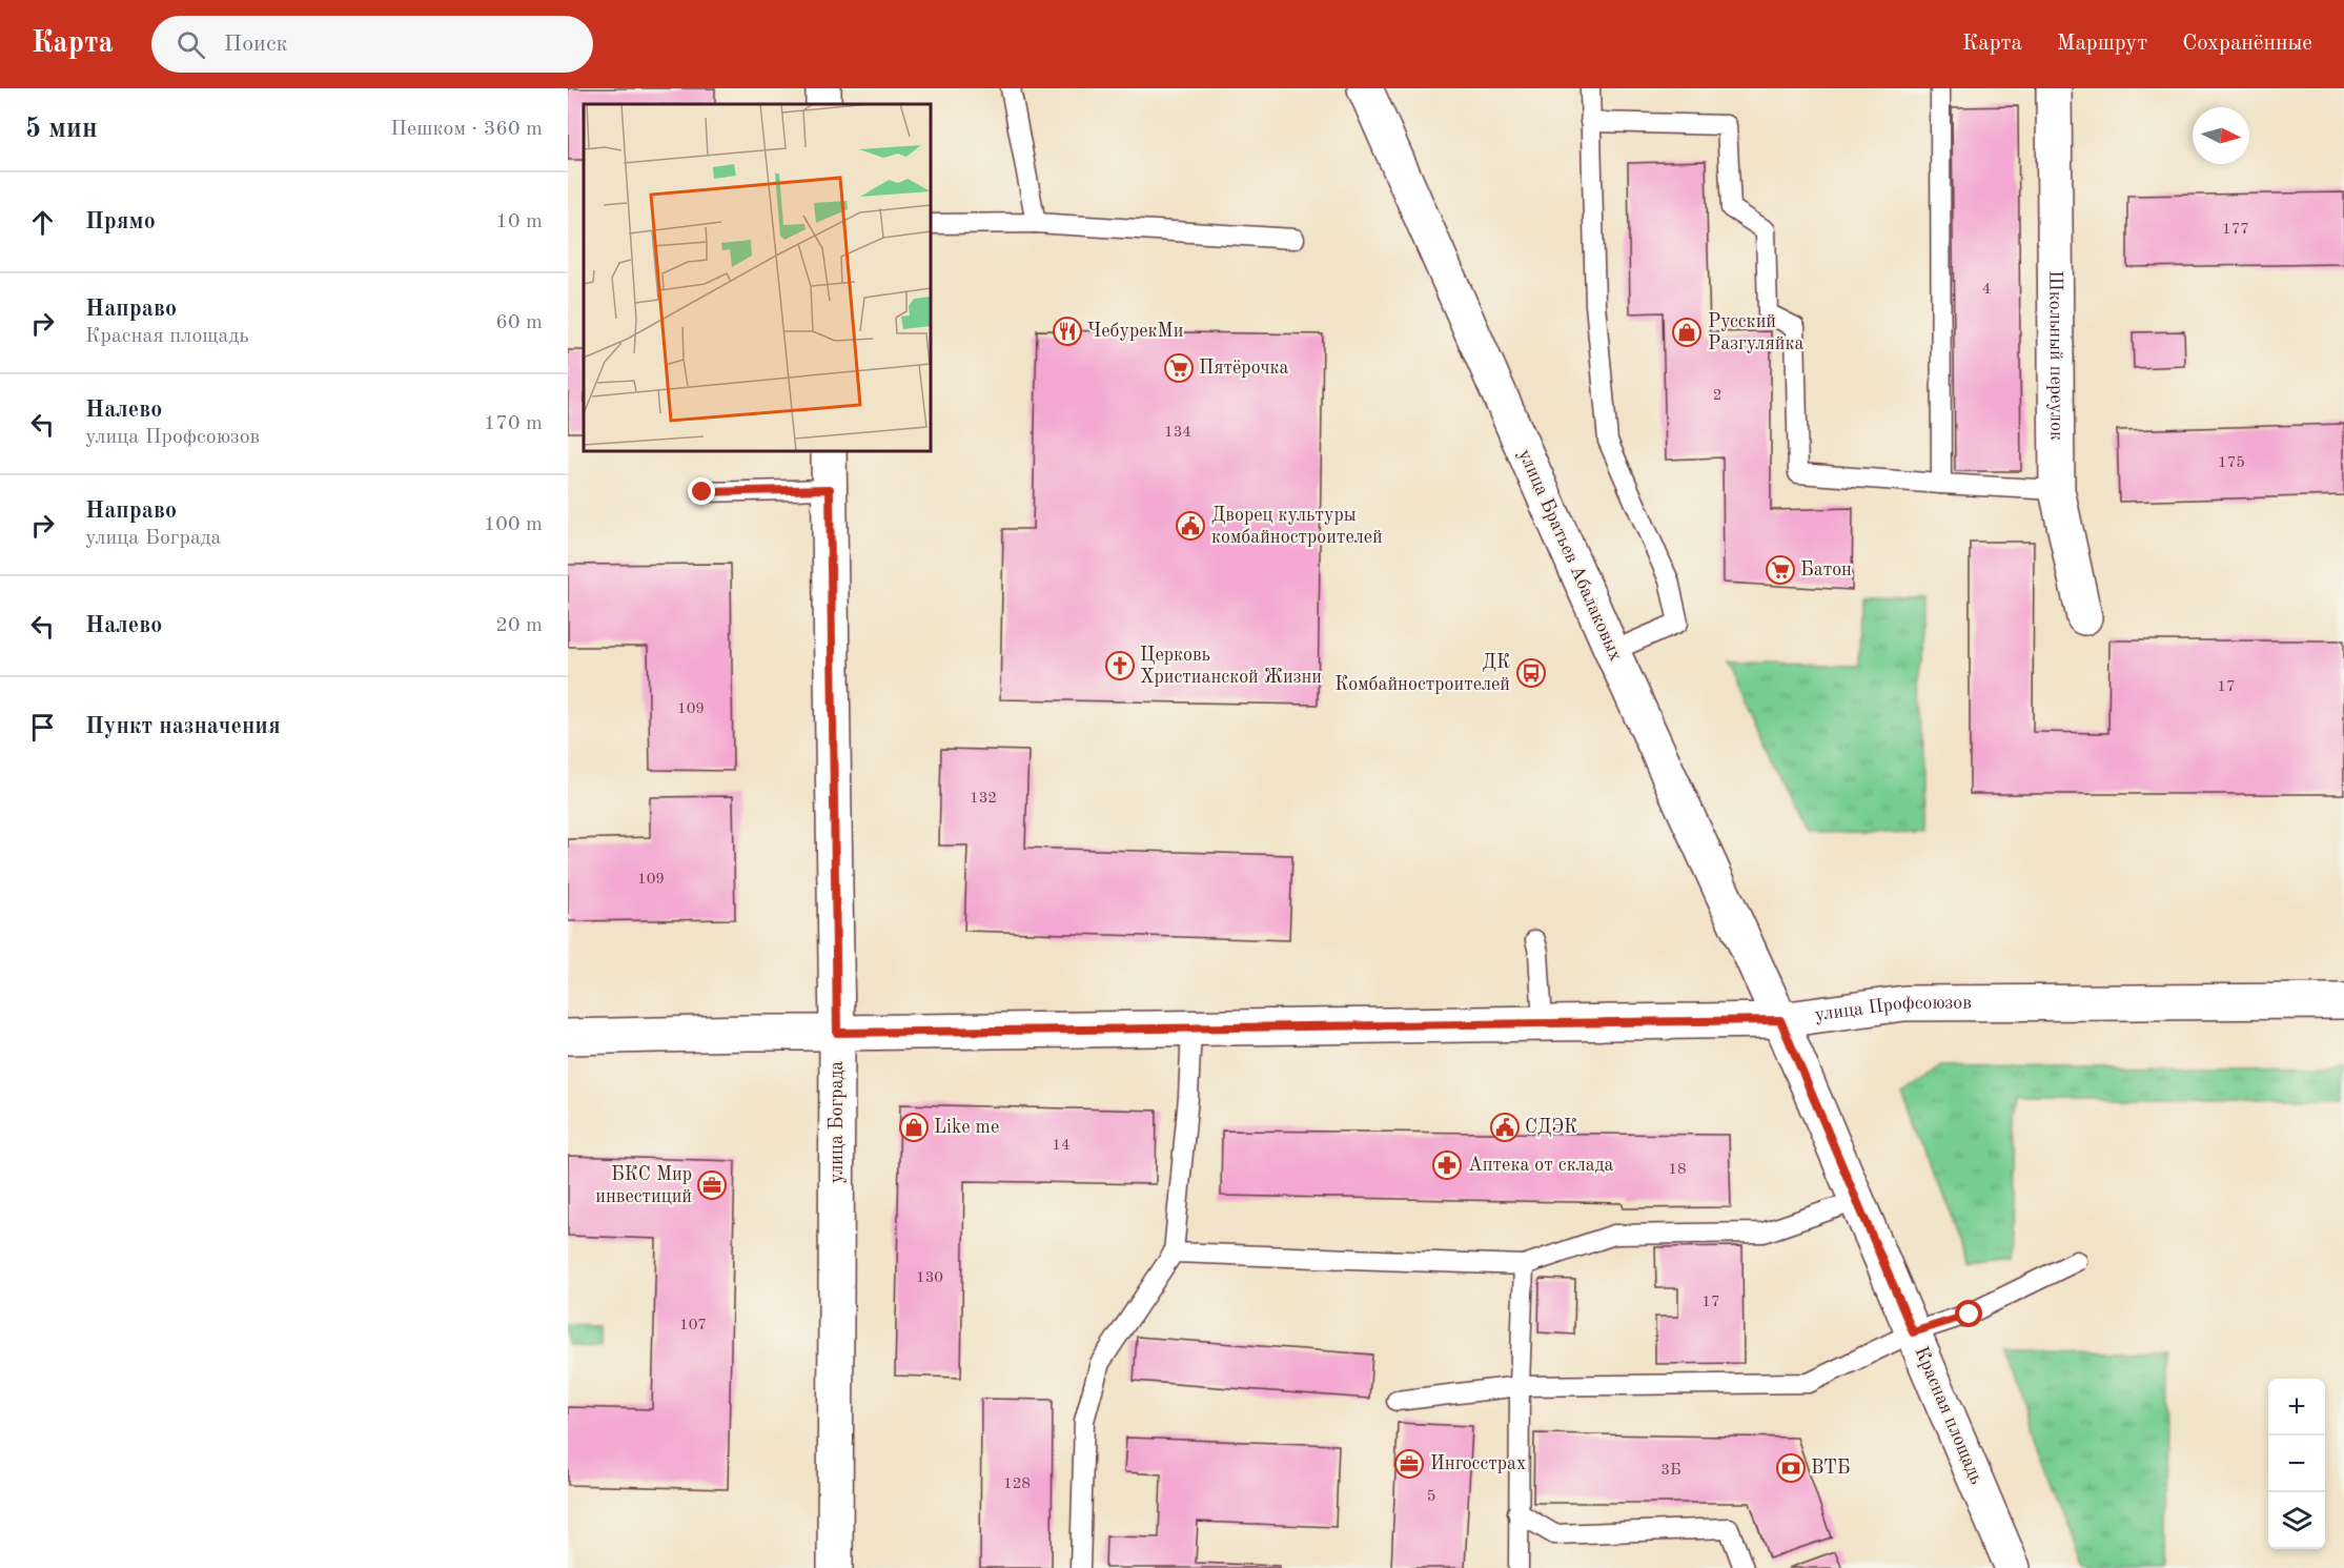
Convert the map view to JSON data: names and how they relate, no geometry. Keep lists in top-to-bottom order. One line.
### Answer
{"streets":{"street":["Школьный переулок","улица Братьев Абалаковых","улица Профсоюзов","улица Бограда","Красная площадь"]},"crossings":[["улица Братьев Абалаковых","улица Профсоюзов"],["улица Братьев Абалаковых","Красная площадь"],["улица Профсоюзов","улица Бограда"],["улица Профсоюзов","Красная площадь"]],"places":{"restaurant":["ЧебурекМи"],"shop":["Русский Разгуляйка","Like me"],"supermarket":["Пятёрочка","Батон"],"public building":["Дворец культуры комбайностроителей","СДЭК"],"church":["Церковь Христианской Жизни"],"bus stop":["ДК Комбайностроителей"],"pharmacy":["Аптека от склада"],"office":["БКС Мир инвестиций","Ингосстрах"],"bank":["ВТБ"]},"house_numbers":["177","4","2","134","175","17","109","132","109","14","18","130","17","107","3Б","128","5"],"north":"right","page":{"header":"Карта","search":"Поиск","nav":["Карта","Маршрут","Сохранённые"],"heading":["5 мин","Пешком · 360 m"],"list":[["Прямо","10 m"],["Направо","Красная площадь","60 m"],["Налево","улица Профсоюзов","170 m"],["Направо","улица Бограда","100 m"],["Налево","20 m"],"Пункт назначения"],"map_buttons":["+","−"]}}
